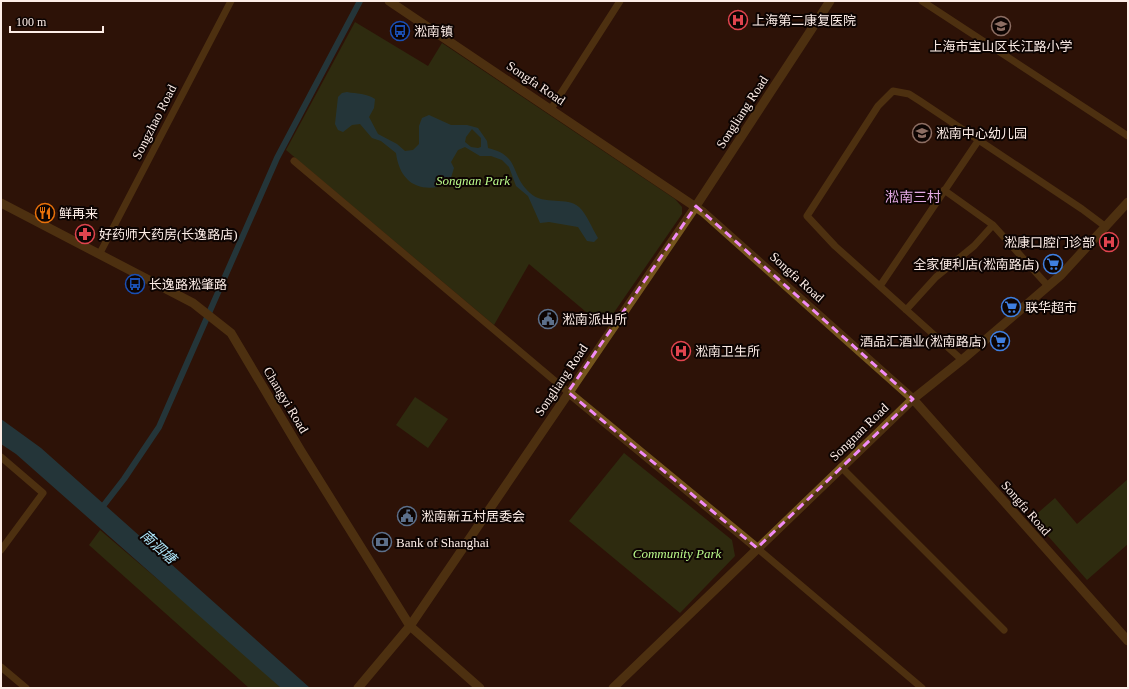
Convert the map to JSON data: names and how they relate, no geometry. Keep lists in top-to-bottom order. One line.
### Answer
{"streets":{"street":["Songfa Road","Songliang Road","Songzhao Road","Changyi Road","Songnan Road"]},"crossings":[["Songfa Road","Songliang Road"],["Songfa Road","Songnan Road"],["Songliang Road","Changyi Road"],["Songzhao Road","Changyi Road"]],"districts":["淞南三村"],"water":["南泗塘"],"parks":["Songnan Park","Community Park"],"places":{"hospital":["上海第二康复医院","淞康口腔门诊部","淞南卫生所"],"school or university":["上海市宝山区长江路小学","淞南中心幼儿园"],"bus stop":["淞南镇","长逸路淞肇路"],"restaurant":["鲜再来"],"pharmacy":["好药师大药房(长逸路店)"],"supermarket":["全家便利店(淞南路店)","联华超市","酒品汇酒业(淞南路店)"],"public building":["淞南派出所","淞南新五村居委会"],"bank":["Bank of Shanghai"]},"scale_bar":"100 m"}
